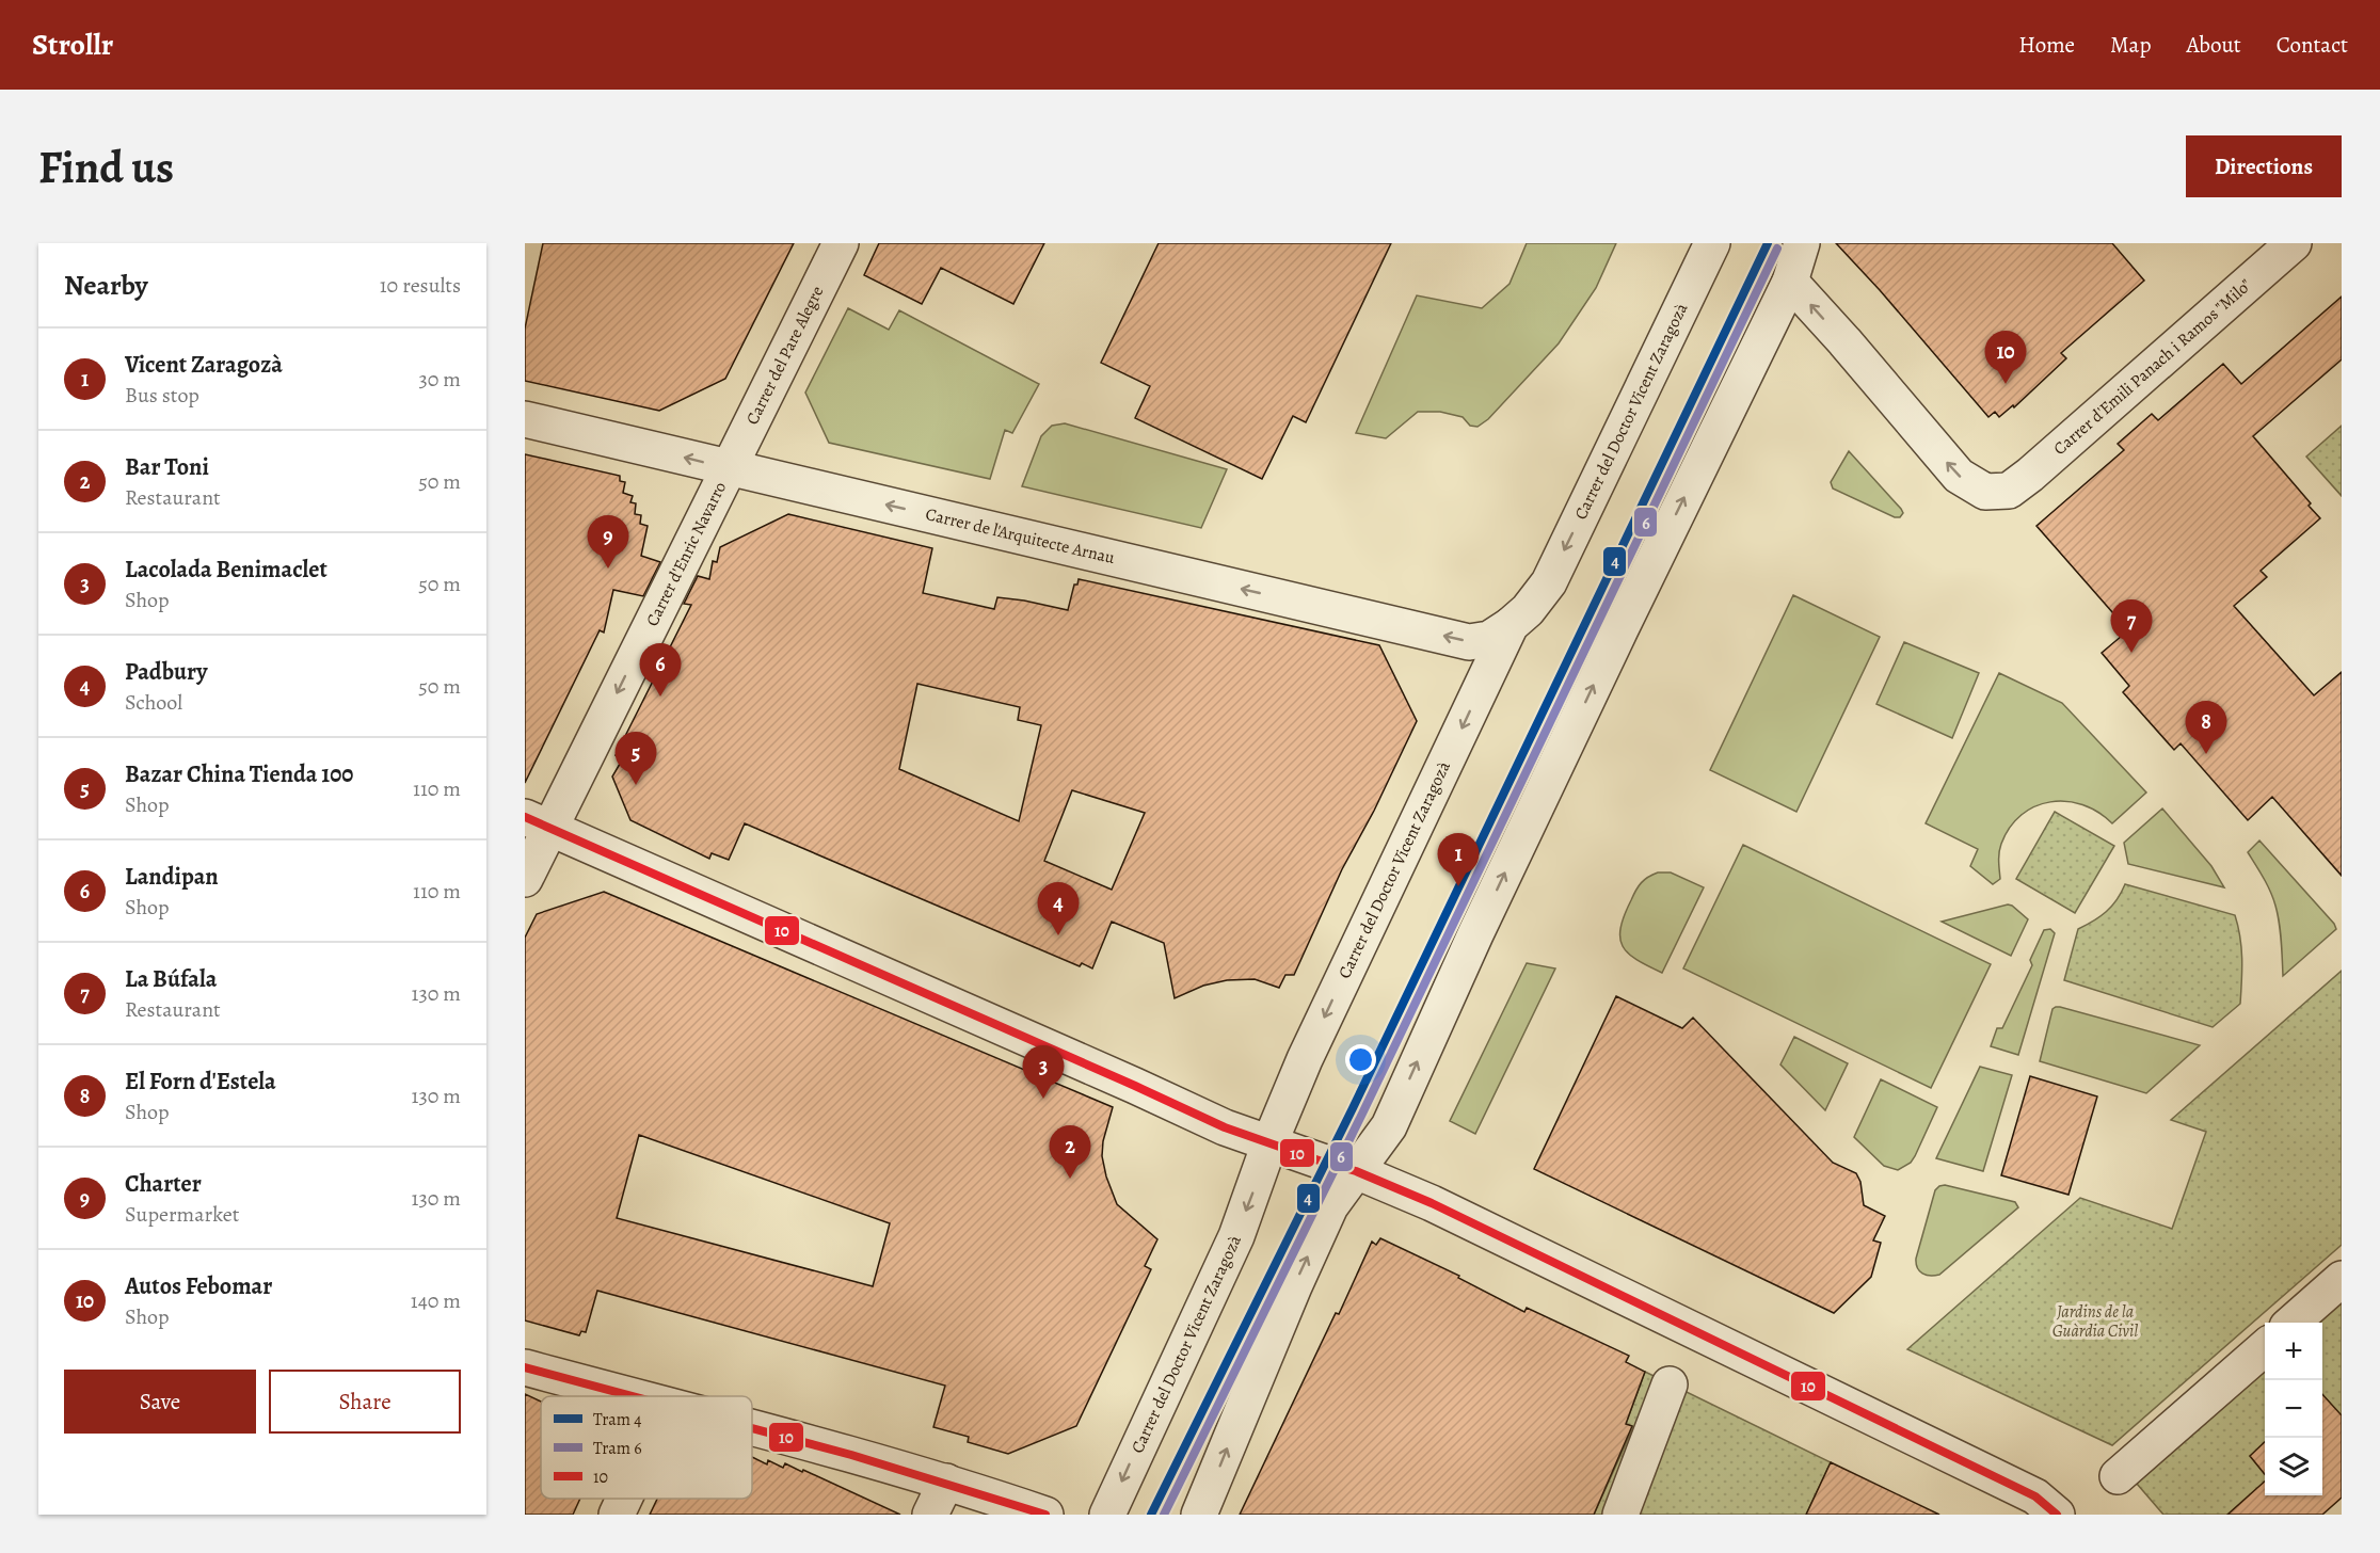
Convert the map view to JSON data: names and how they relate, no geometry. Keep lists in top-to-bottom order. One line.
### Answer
{"streets":{"street":["Carrer del Pare Alegre","Carrer d'Emili Panach i Ramos \"Milo\"","Carrer del Doctor Vicent Zaragozà","Carrer de l'Arquitecte Arnau","Carrer d'Enric Navarro"]},"crossings":[["Carrer del Pare Alegre","Carrer de l'Arquitecte Arnau"],["Carrer del Pare Alegre","Carrer d'Enric Navarro"],["Carrer del Doctor Vicent Zaragozà","Carrer de l'Arquitecte Arnau"],["Carrer de l'Arquitecte Arnau","Carrer d'Enric Navarro"]],"one_way":["Carrer de l'Arquitecte Arnau","Carrer d'Enric Navarro"],"parks":["Jardins de la Guàrdia Civil"],"lines":["tram line 4","tram line 6","transit line 10"],"legend":["Tram 4","Tram 6","10"],"page":{"header":"Strollr","nav":["Home","Map","About","Contact"],"buttons":["Directions",["Save","Share"]],"title":"Find us","heading":["Nearby","10 results"],"list":[{"mark":"1","name":"Vicent Zaragozà","note":"Bus stop","value":"30 m"},{"mark":"2","name":"Bar Toni","note":"Restaurant","value":"50 m"},{"mark":"3","name":"Lacolada Benimaclet","note":"Shop","value":"50 m"},{"mark":"4","name":"Padbury","note":"School","value":"50 m"},{"mark":"5","name":"Bazar China Tienda 100","note":"Shop","value":"110 m"},{"mark":"6","name":"Landipan","note":"Shop","value":"110 m"},{"mark":"7","name":"La Búfala","note":"Restaurant","value":"130 m"},{"mark":"8","name":"El Forn d'Estela","note":"Shop","value":"130 m"},{"mark":"9","name":"Charter","note":"Supermarket","value":"130 m"},{"mark":"10","name":"Autos Febomar","note":"Shop","value":"140 m"}],"pins":["10","9","7","6","8","5","1","4","3","2"],"map_buttons":["+","−"]}}
